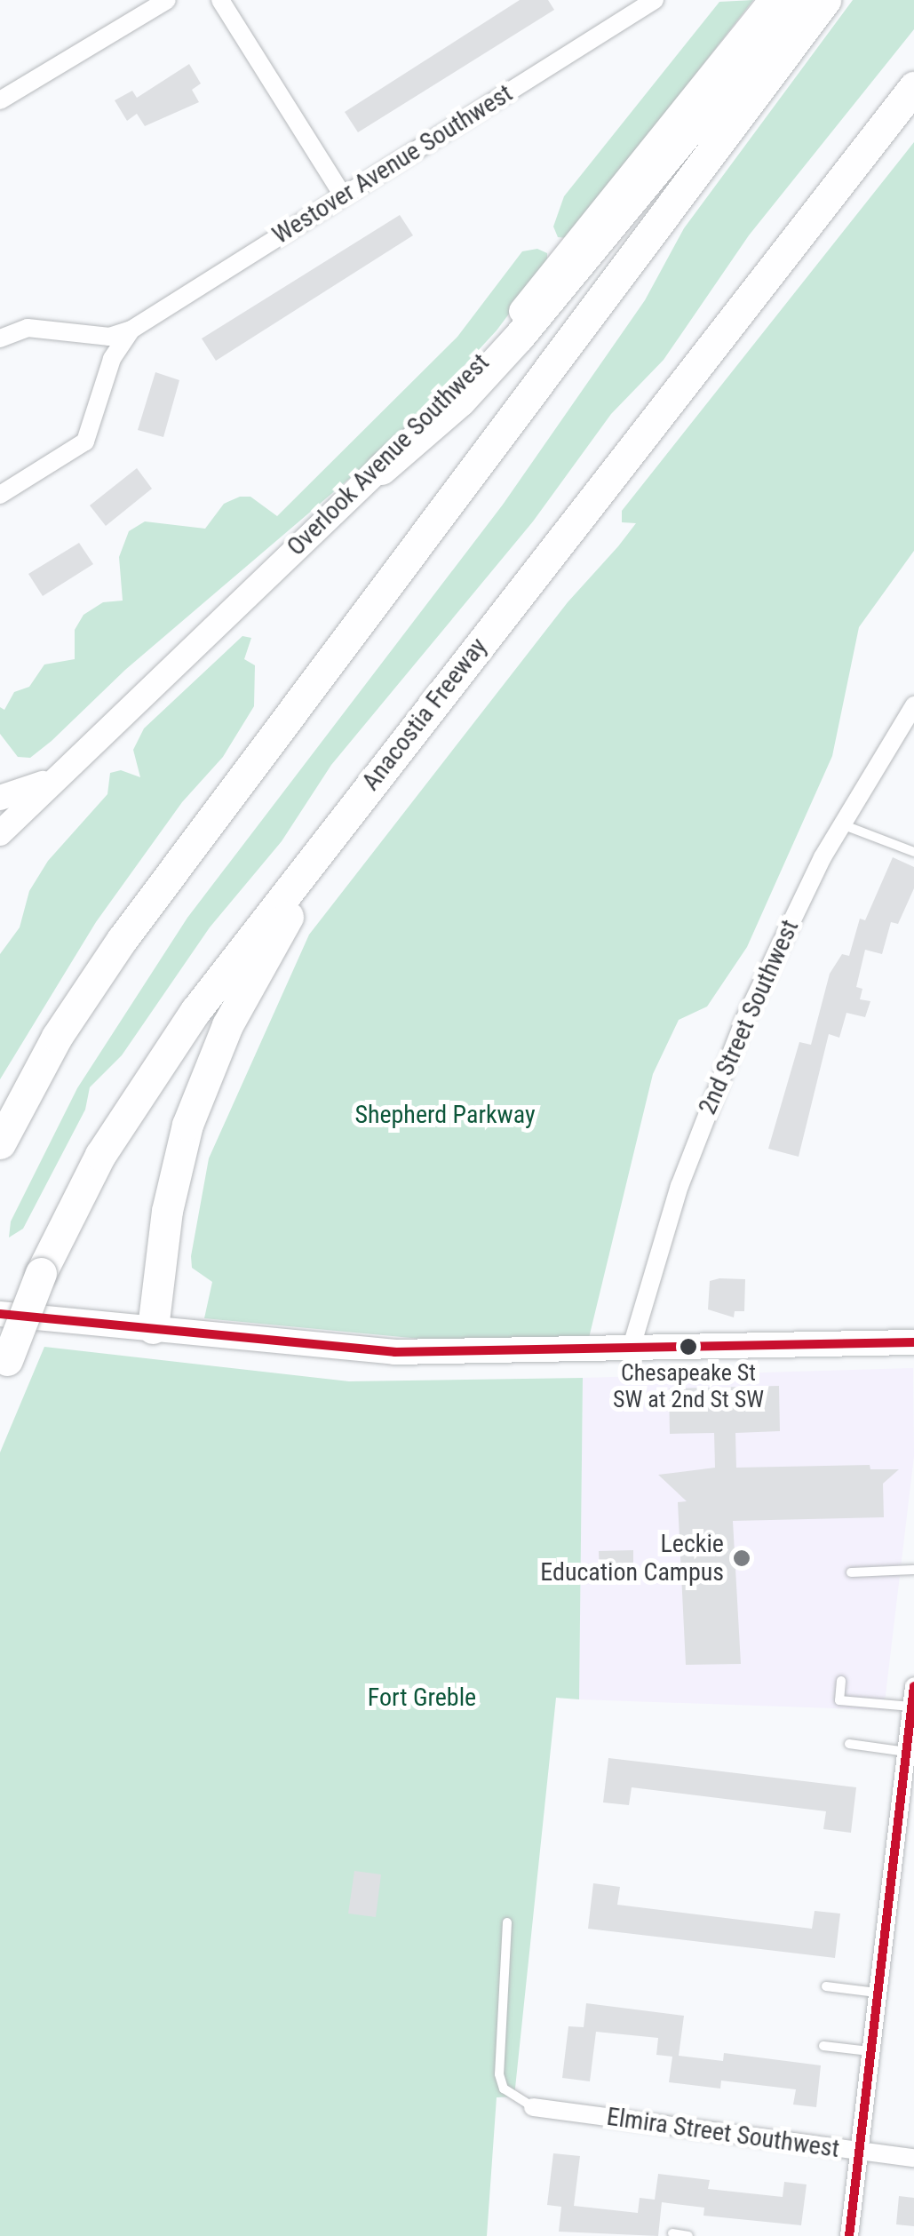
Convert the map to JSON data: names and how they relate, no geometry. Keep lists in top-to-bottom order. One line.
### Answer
{"streets":{"highway":["Anacostia Freeway"],"street":["Westover Avenue Southwest","Overlook Avenue Southwest","2nd Street Southwest","Elmira Street Southwest"]},"parks":["Shepherd Parkway","Fort Greble"],"places":["Chesapeake St SW at 2nd St SW","Leckie Education Campus"]}
